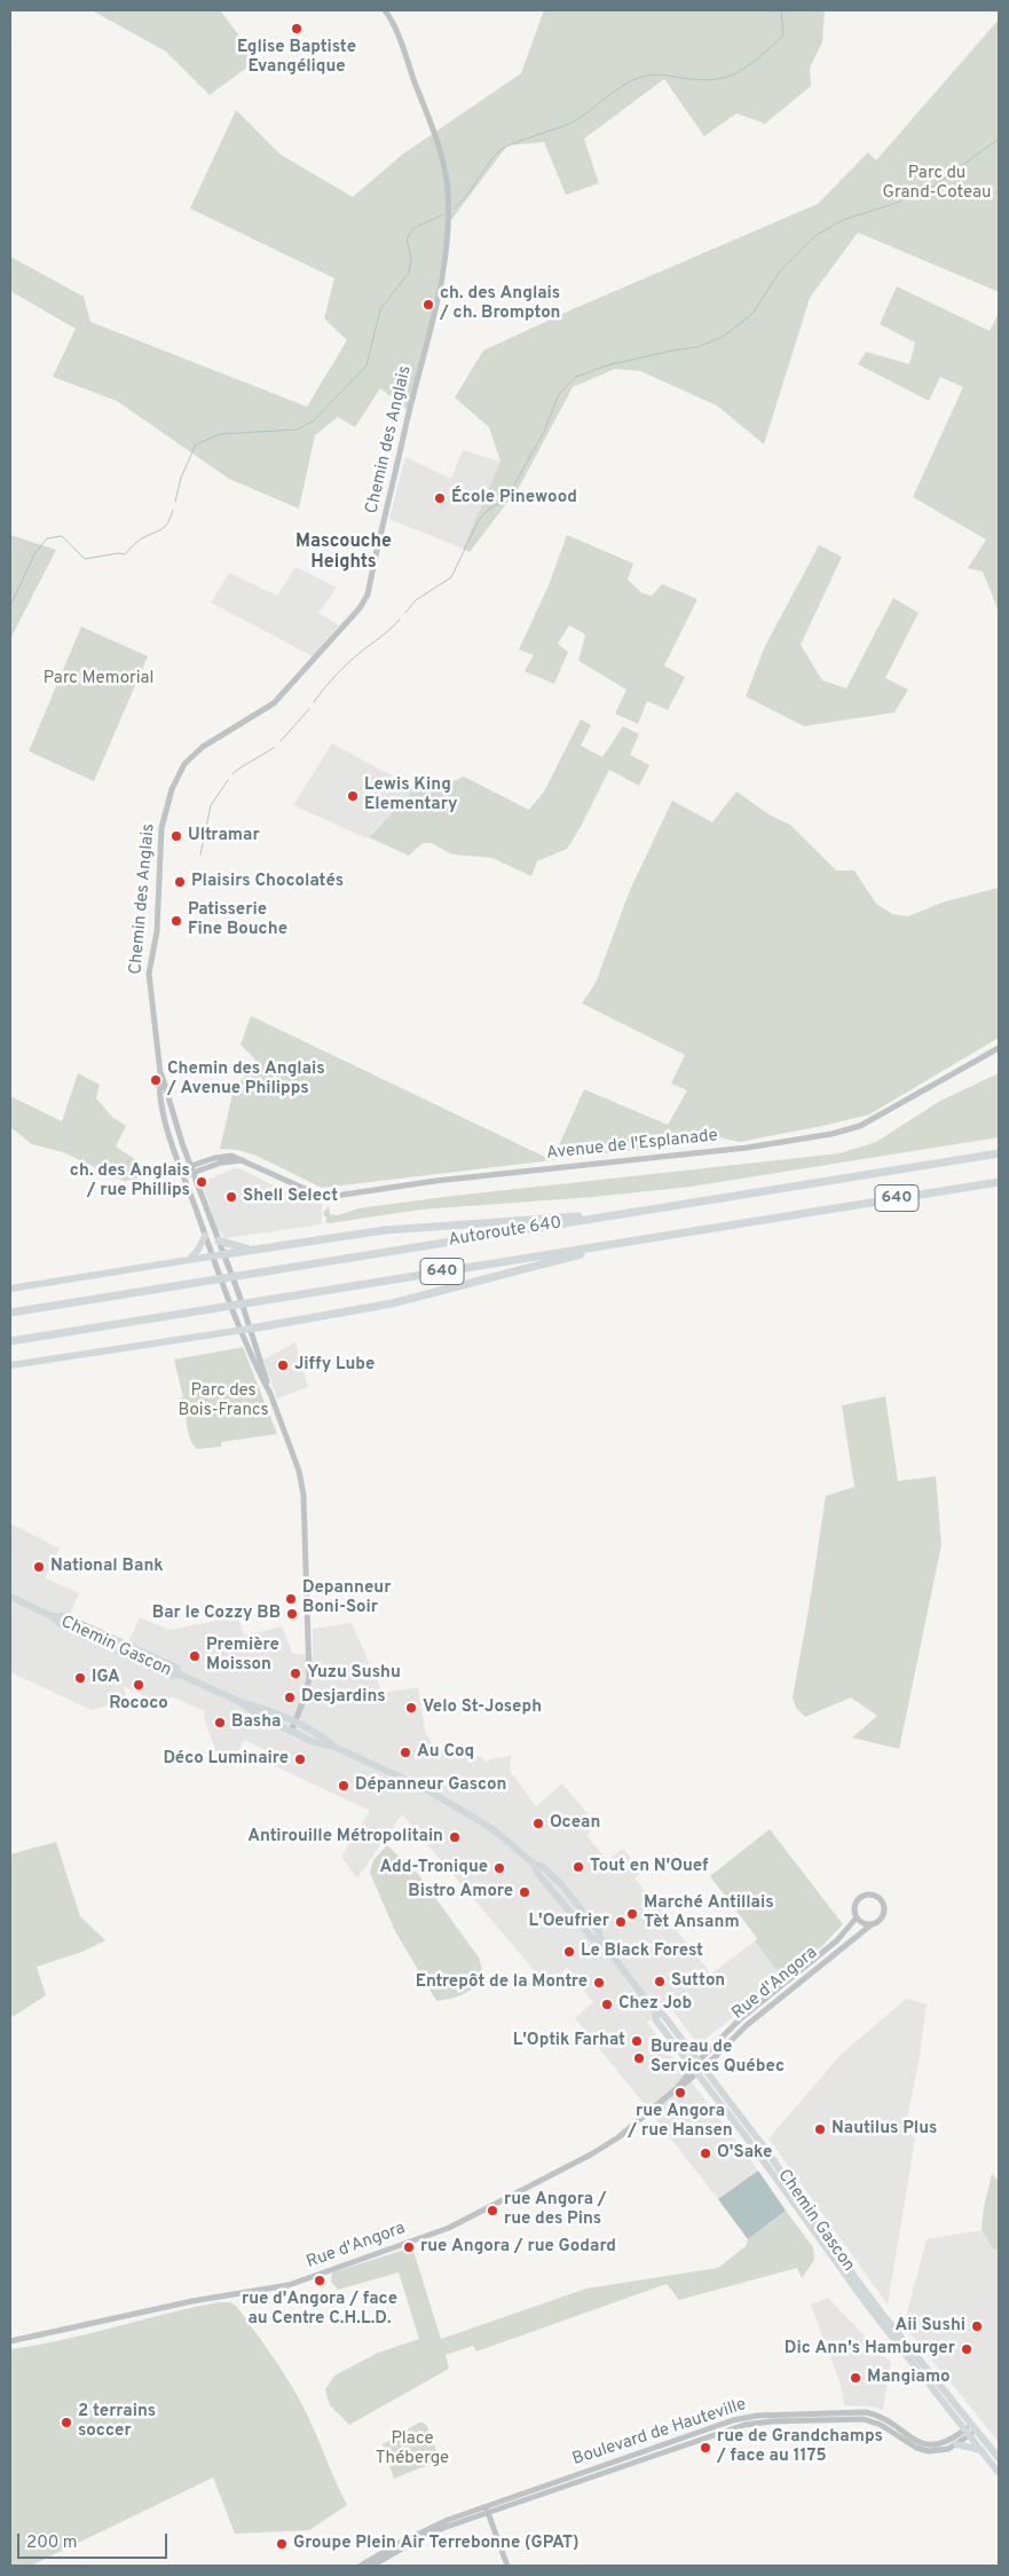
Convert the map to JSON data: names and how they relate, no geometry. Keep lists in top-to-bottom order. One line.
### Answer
{"streets":{"highway":["640","Autoroute 640"],"main road":["Chemin Gascon"],"street":["Chemin des Anglais","Avenue de l'Esplanade","Rue d'Angora","Boulevard de Hauteville"]},"crossings":[["Chemin des Anglais","Avenue de l'Esplanade"],["Chemin des Anglais","Chemin Gascon"],["Chemin Gascon","Rue d'Angora"],["Chemin Gascon","Boulevard de Hauteville"]],"districts":["Mascouche Heights"],"parks":["Parc du Grand-Coteau","Parc Memorial","Parc des Bois-Francs","Place Théberge"],"places":["Eglise Baptiste Evangélique","ch. des Anglais / ch. Brompton","École Pinewood","Lewis King Elementary","Ultramar","Plaisirs Chocolatés","Patisserie Fine Bouche","Chemin des Anglais / Avenue Philipps","ch. des Anglais / rue Phillips","Shell Select","Jiffy Lube","National Bank","Depanneur Boni-Soir","Bar le Cozzy BB","Première Moisson","Yuzu Sushu","IGA","Rococo","Desjardins","Velo St-Joseph","Basha","Au Coq","Déco Luminaire","Dépanneur Gascon","Ocean","Antirouille Métropolitain","Tout en N'Ouef","Add-Tronique","Bistro Amore","Marché Antillais Tèt Ansanm","L'Oeufrier","Le Black Forest","Sutton","Entrepôt de la Montre","Chez Job","L'Optik Farhat","Bureau de Services Québec","rue Angora / rue Hansen","Nautilus Plus","O'Sake","rue Angora / rue des Pins","rue Angora / rue Godard","rue d'Angora / face au Centre C.H.L.D.","Aii Sushi","Dic Ann's Hamburger","Mangiamo","2 terrains soccer","rue de Grandchamps / face au 1175","Groupe Plein Air Terrebonne (GPAT)"],"scale_bar":"200 m"}
